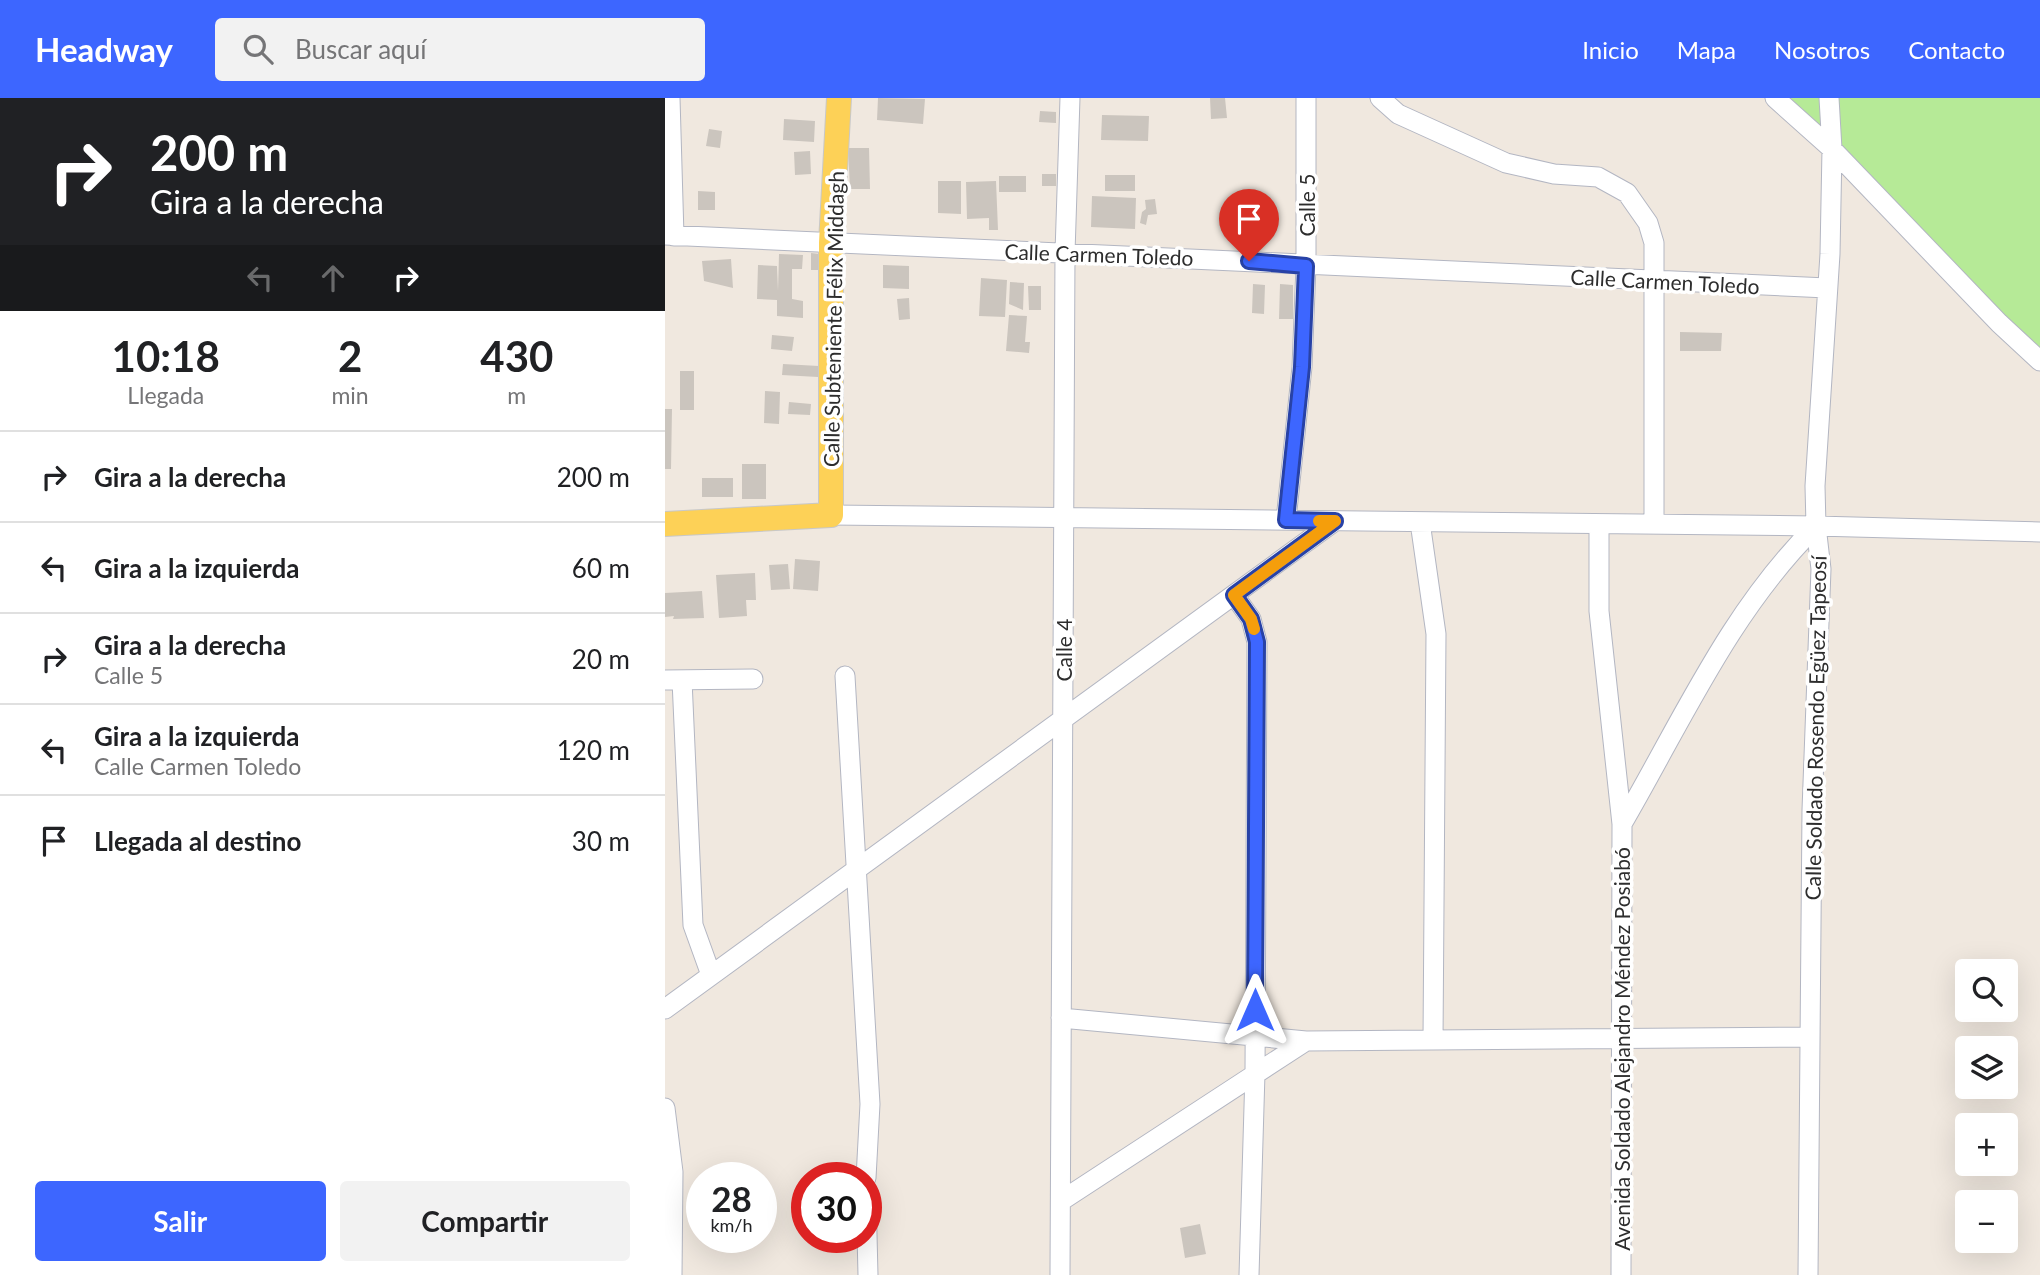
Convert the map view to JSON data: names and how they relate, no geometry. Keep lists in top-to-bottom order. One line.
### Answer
{"streets":{"main road":["Calle Subteniente Félix Middagh"],"street":["Calle 5","Calle Carmen Toledo","Calle 4","Calle Soldado Rosendo Egüez Tapeosí","Avenida Soldado Alejandro Méndez Posiabó"]},"crossings":[["Calle 5","Calle Carmen Toledo"],["Calle Carmen Toledo","Calle Subteniente Félix Middagh"],["Calle Carmen Toledo","Calle 4"],["Calle Carmen Toledo","Calle Soldado Rosendo Egüez Tapeosí"]],"page":{"header":"Headway","search":"Buscar aquí","nav":["Inicio","Mapa","Nosotros","Contacto"],"turn":["200 m","Gira a la derecha"],"eta":["10:18","Llegada","2","min","430","m"],"list":[{"name":"Gira a la derecha","value":"200 m"},{"name":"Gira a la izquierda","value":"60 m"},{"name":"Gira a la derecha","note":"Calle 5","value":"20 m"},{"name":"Gira a la izquierda","note":"Calle Carmen Toledo","value":"120 m"},{"name":"Llegada al destino","value":"30 m"}],"map_buttons":["+","−"],"speed":"28 km/h","limit":"30","buttons":["Salir","Compartir"]}}
